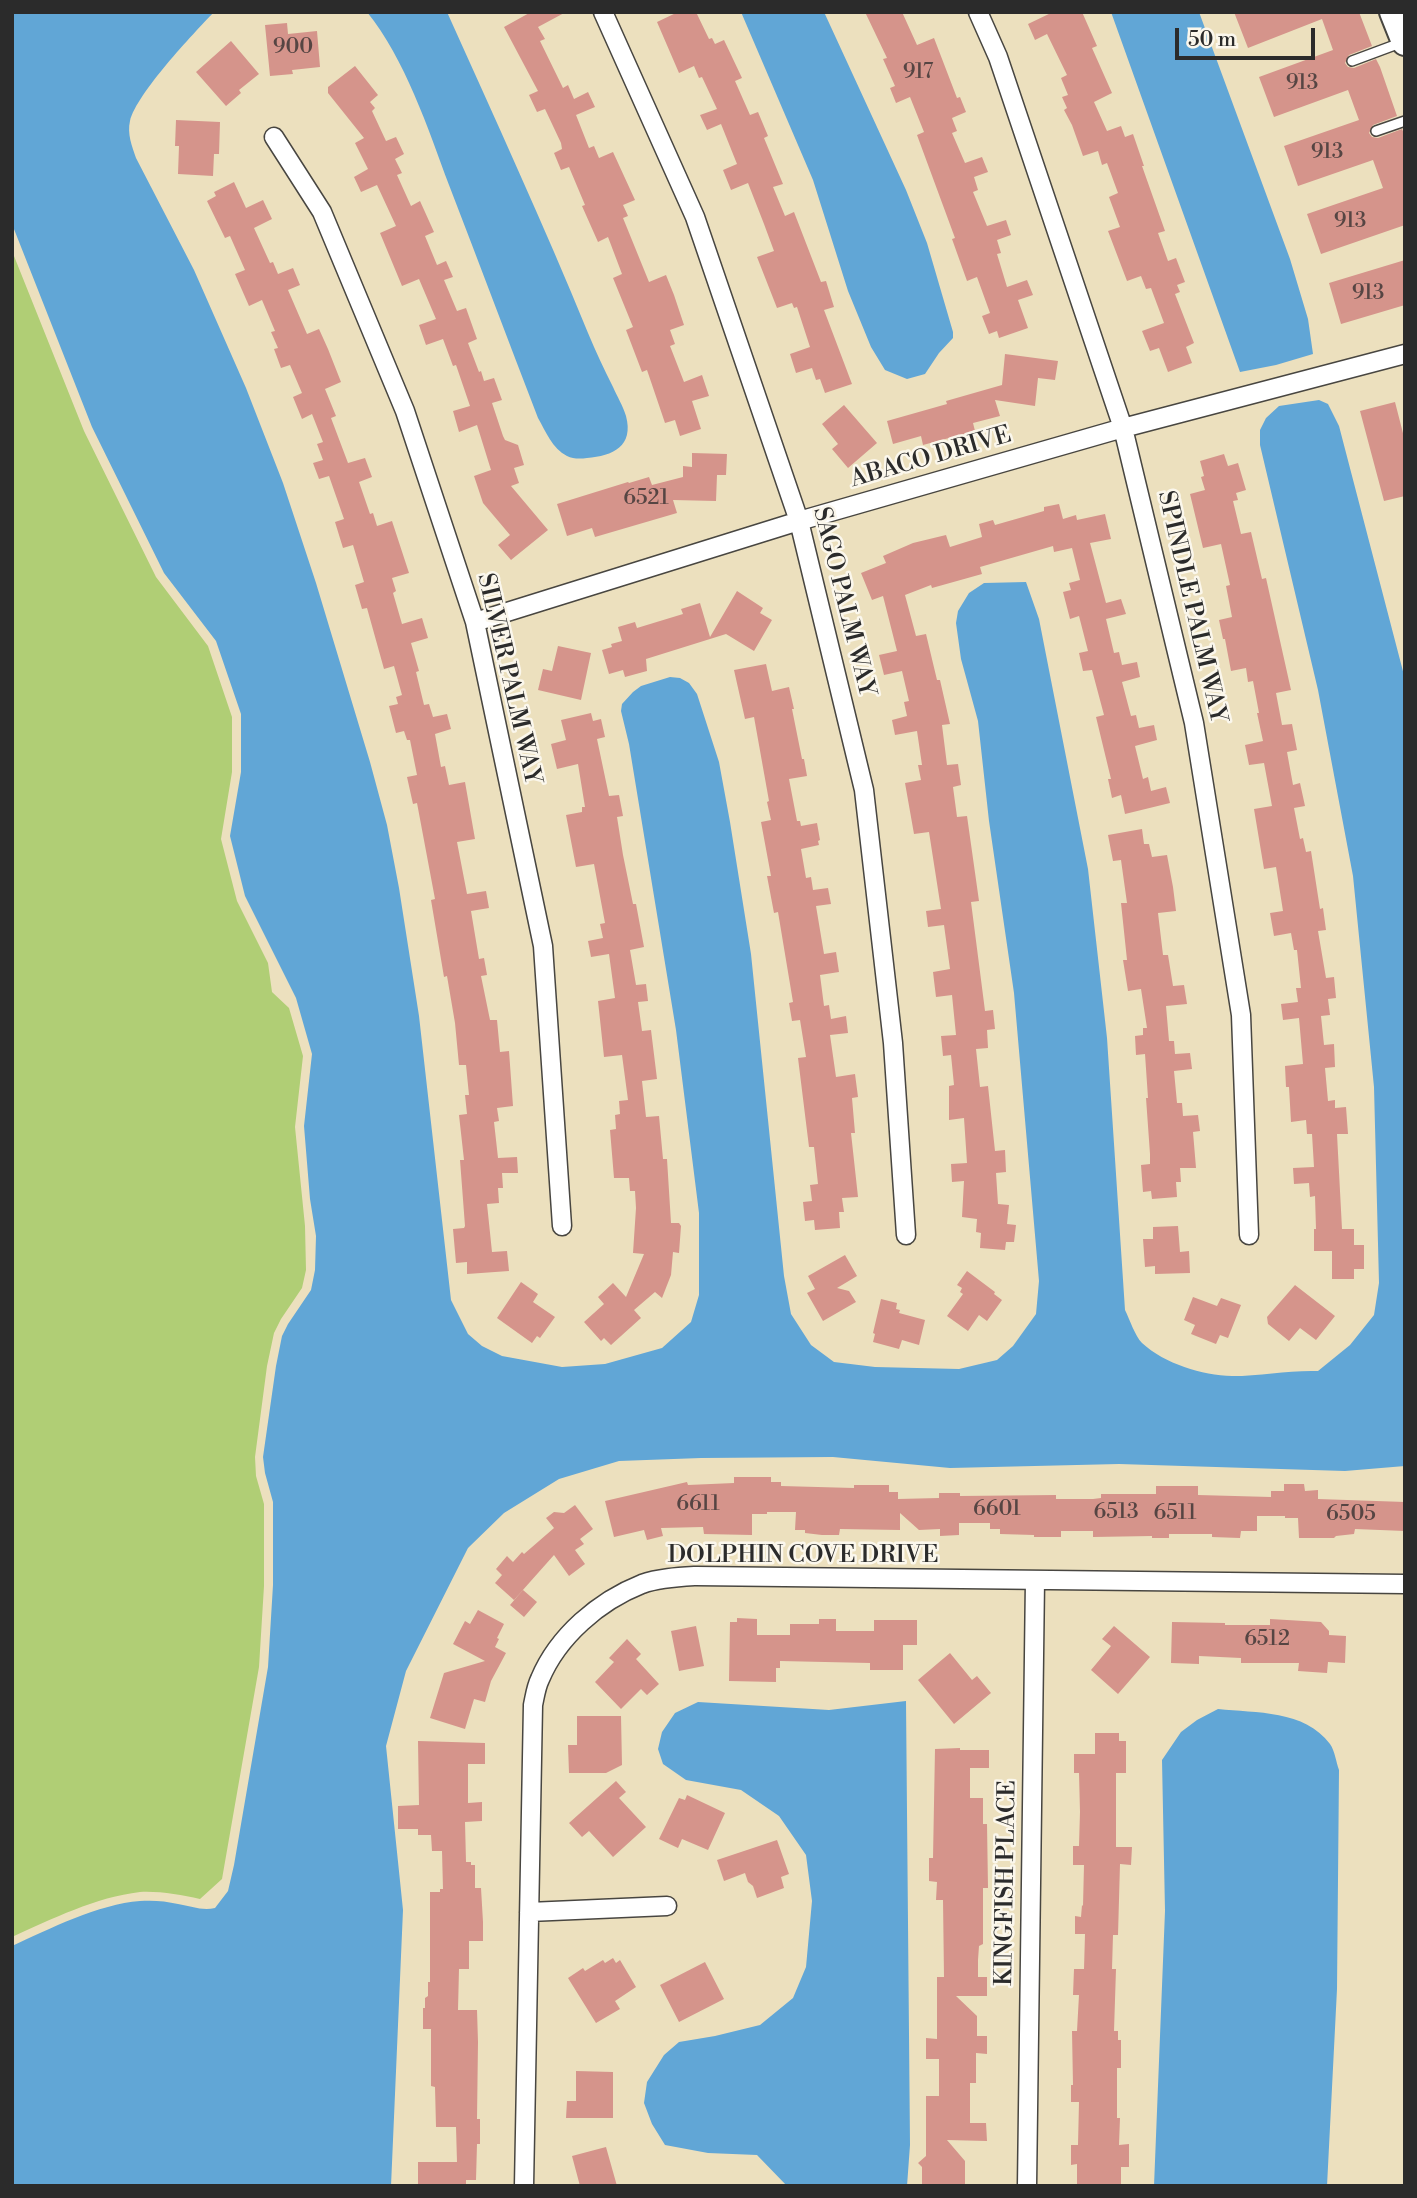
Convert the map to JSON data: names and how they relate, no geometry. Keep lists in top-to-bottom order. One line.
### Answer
{"streets":{"street":["ABACO DRIVE","SAGO PALM WAY","SPINDLE PALM WAY","SILVER PALM WAY","DOLPHIN COVE DRIVE","KINGFISH PLACE"]},"crossings":[["ABACO DRIVE","SAGO PALM WAY"],["ABACO DRIVE","SPINDLE PALM WAY"],["ABACO DRIVE","SILVER PALM WAY"],["DOLPHIN COVE DRIVE","KINGFISH PLACE"]],"house_numbers":["900","917","913","913","913","913","6521","6611","6601","6513","6511","6505","6512"],"scale_bar":"50 m"}
